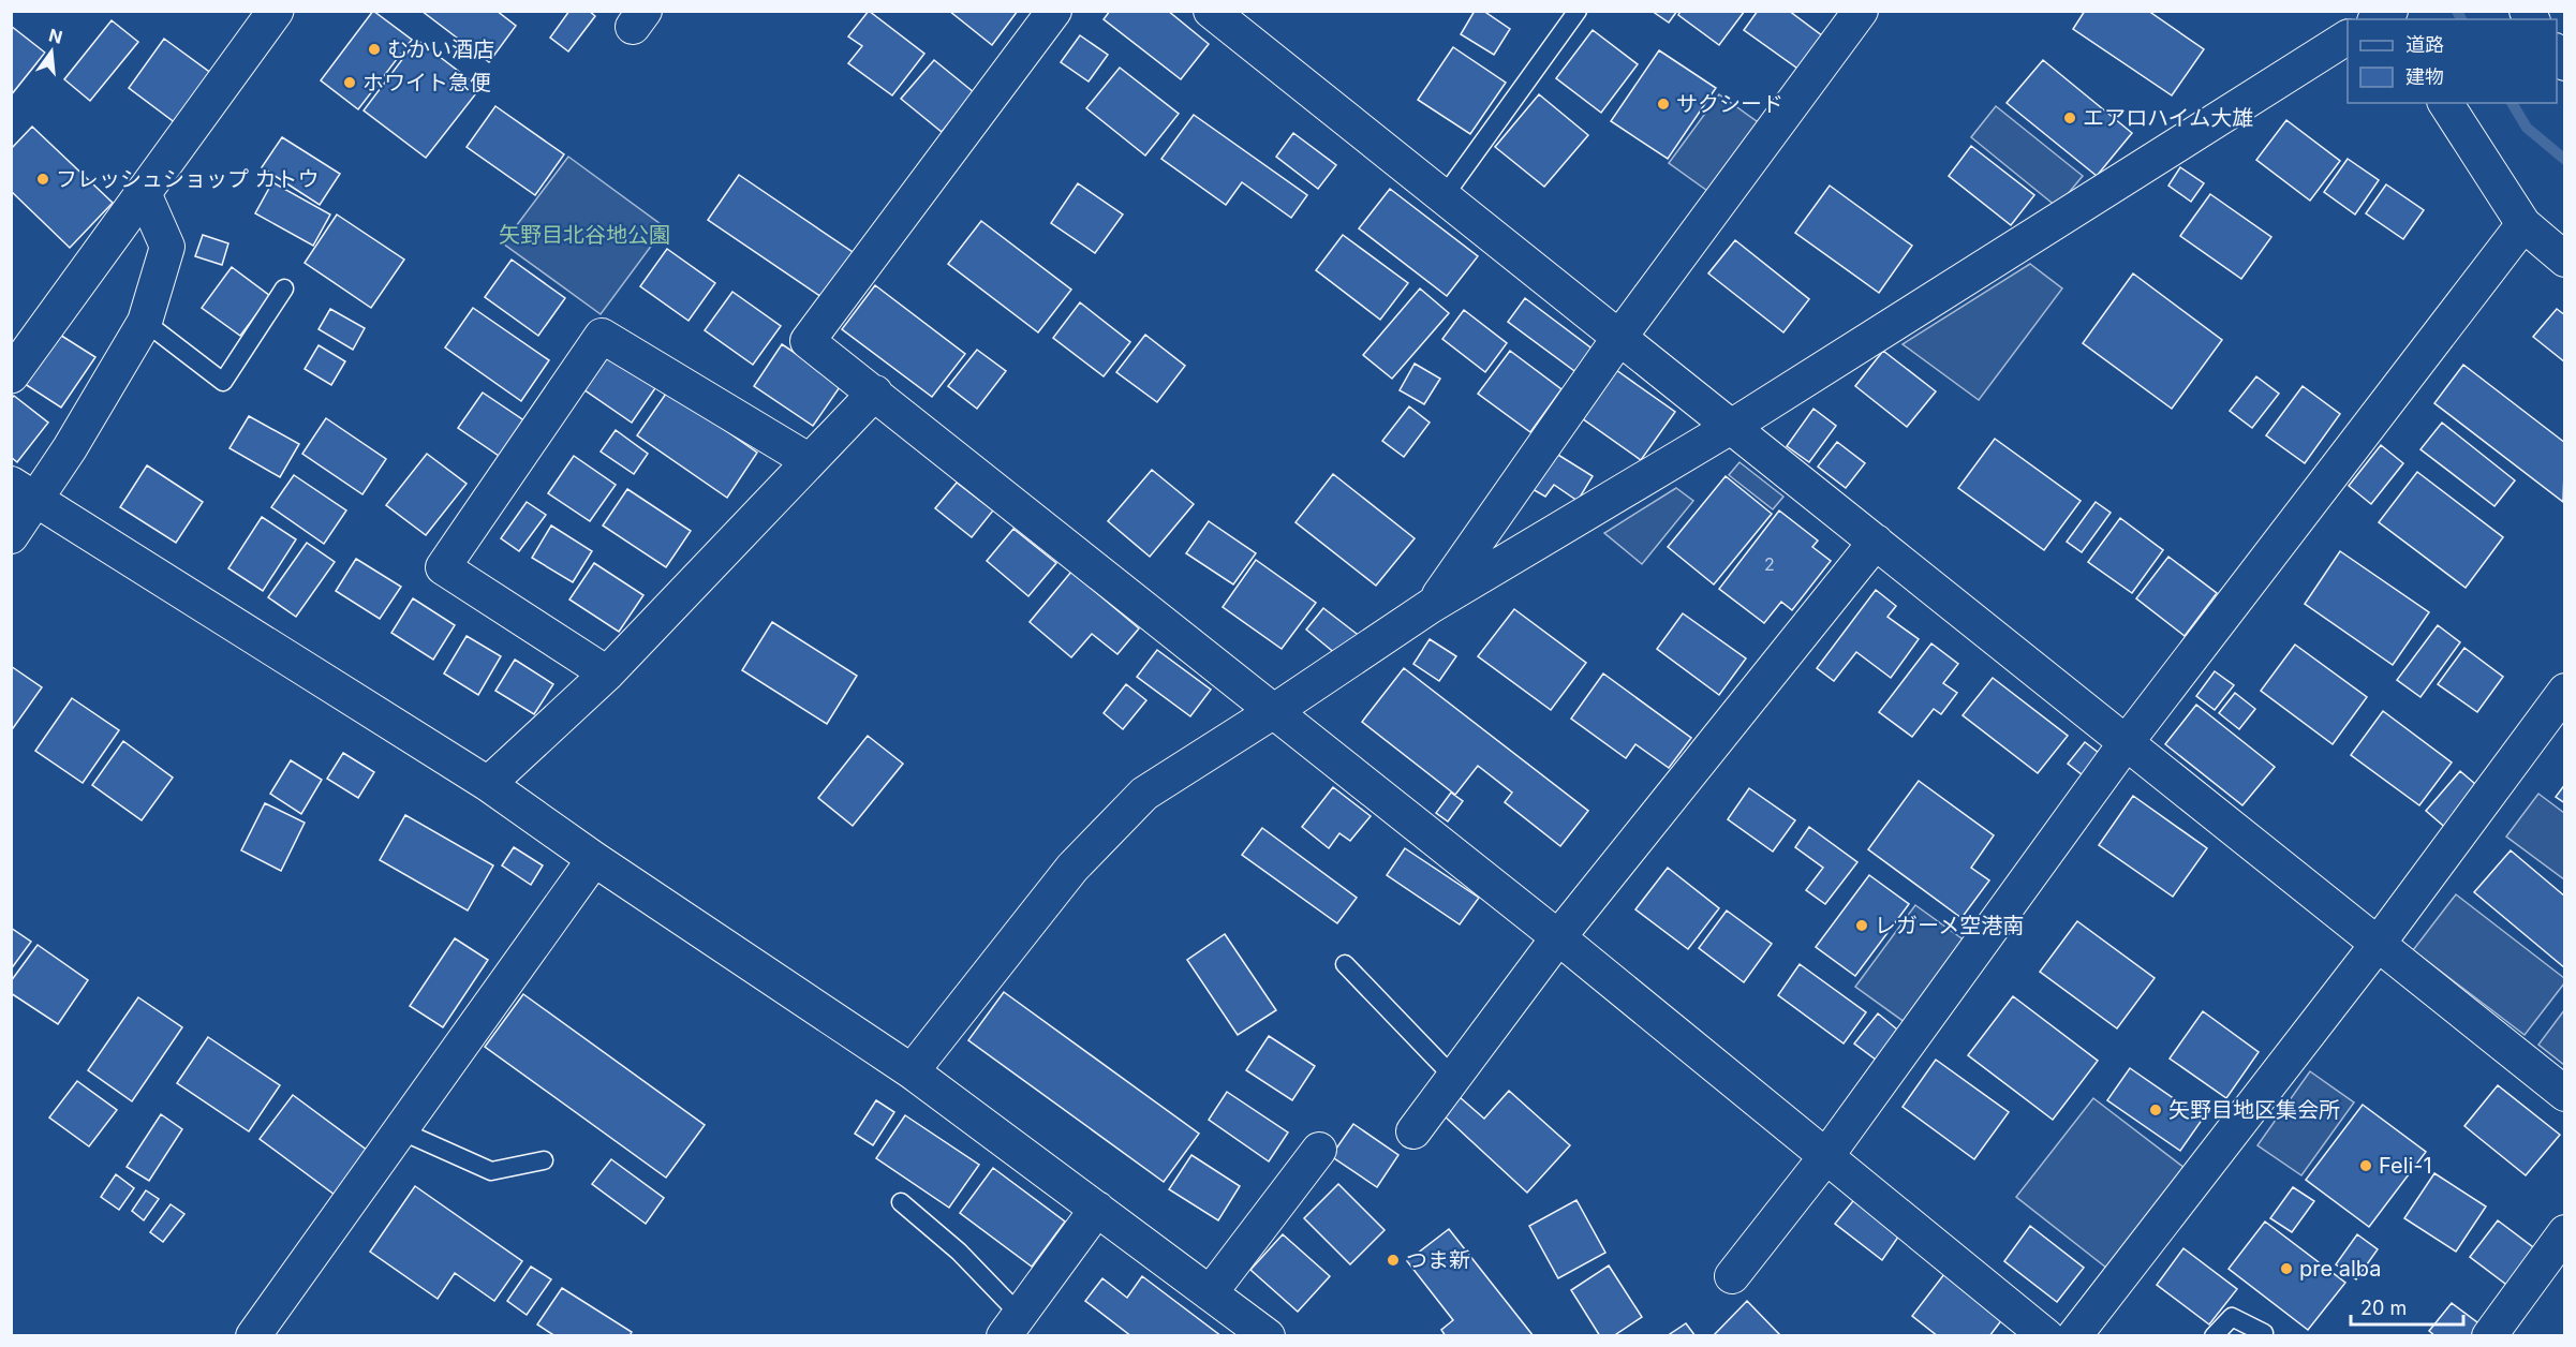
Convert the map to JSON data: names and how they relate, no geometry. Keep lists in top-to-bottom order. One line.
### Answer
{"parks":["矢野目北谷地公園"],"places":["むかい酒店","ホワイト急便","サクシード","エアロハイム大雄","フレッシュショップ カトウ","レガーメ空港南","矢野目地区集会所","Feli-1","つま新","pre alba"],"house_numbers":["2"],"legend":["道路","建物"],"scale_bar":"20 m","north":"top"}
